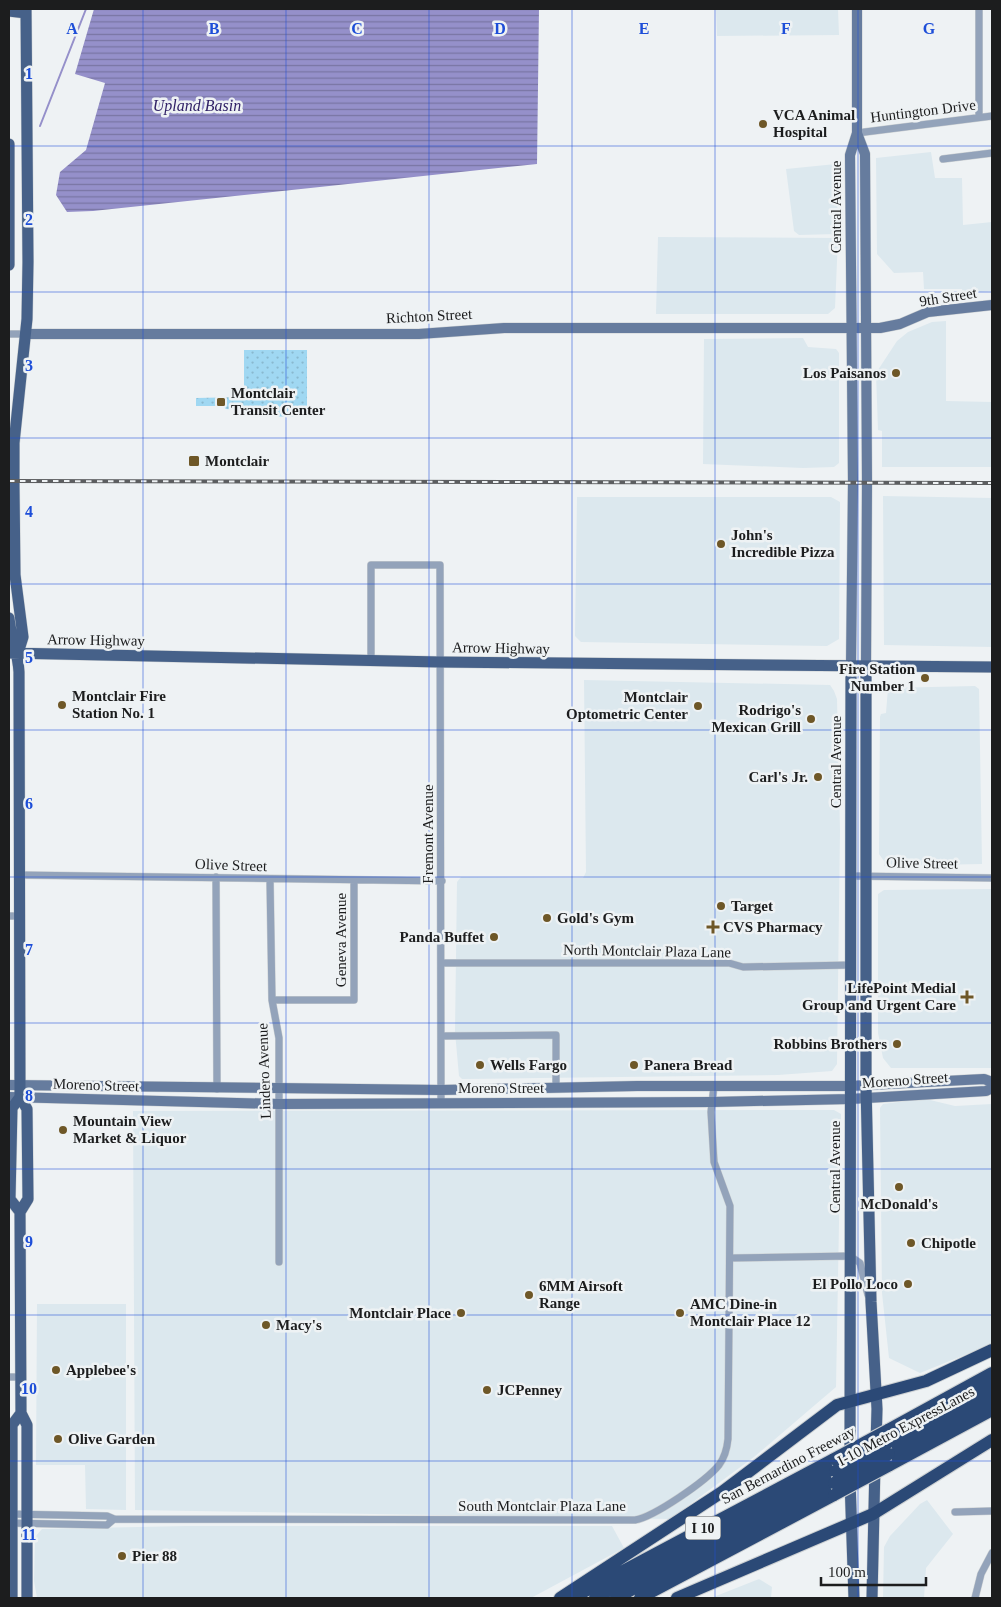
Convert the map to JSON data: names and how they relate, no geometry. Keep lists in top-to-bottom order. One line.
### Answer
{"streets":{"highway":["I-10 Metro ExpressLanes","San Bernardino Freeway","I 10"],"main road":["Central Avenue","Arrow Highway"],"street":["Huntington Drive","9th Street","Richton Street","Fremont Avenue","Olive Street","Geneva Avenue","North Montclair Plaza Lane","Lindero Avenue","Moreno Street","South Montclair Plaza Lane"]},"crossings":[["Huntington Drive","Central Avenue"],["Central Avenue","9th Street"],["Central Avenue","Richton Street"],["Central Avenue","Arrow Highway"],["Central Avenue","Olive Street"],["Central Avenue","North Montclair Plaza Lane"],["Central Avenue","Moreno Street"],["9th Street","Richton Street"],["Arrow Highway","Fremont Avenue"],["Fremont Avenue","Olive Street"],["Fremont Avenue","North Montclair Plaza Lane"],["Fremont Avenue","Moreno Street"],["Olive Street","Geneva Avenue"],["Olive Street","Lindero Avenue"],["Geneva Avenue","Lindero Avenue"],["Lindero Avenue","Moreno Street"],["Moreno Street","South Montclair Plaza Lane"],["I-10 Metro ExpressLanes","San Bernardino Freeway"]],"water":["Upland Basin"],"places":{"other":["VCA Animal Hospital","Los Paisanos","John's Incredible Pizza","Fire Station Number 1","Montclair Fire Station No. 1","Montclair Optometric Center","Rodrigo's Mexican Grill","Carl's Jr.","Target","Gold's Gym","Panda Buffet","Robbins Brothers","Wells Fargo","Panera Bread","Mountain View Market & Liquor","McDonald's","Chipotle","El Pollo Loco","6MM Airsoft Range","Montclair Place","AMC Dine-in Montclair Place 12","Macy's","Applebee's","JCPenney","Olive Garden","Pier 88"],"transit":["Montclair Transit Center","Montclair"],"health":["CVS Pharmacy","LifePoint Medial Group and Urgent Care"]},"scale_bar":"100 m","grid":{"columns":["A","B","C","D","E","F","G"],"rows":["1","2","3","4","5","6","7","8","9","10","11"]}}
